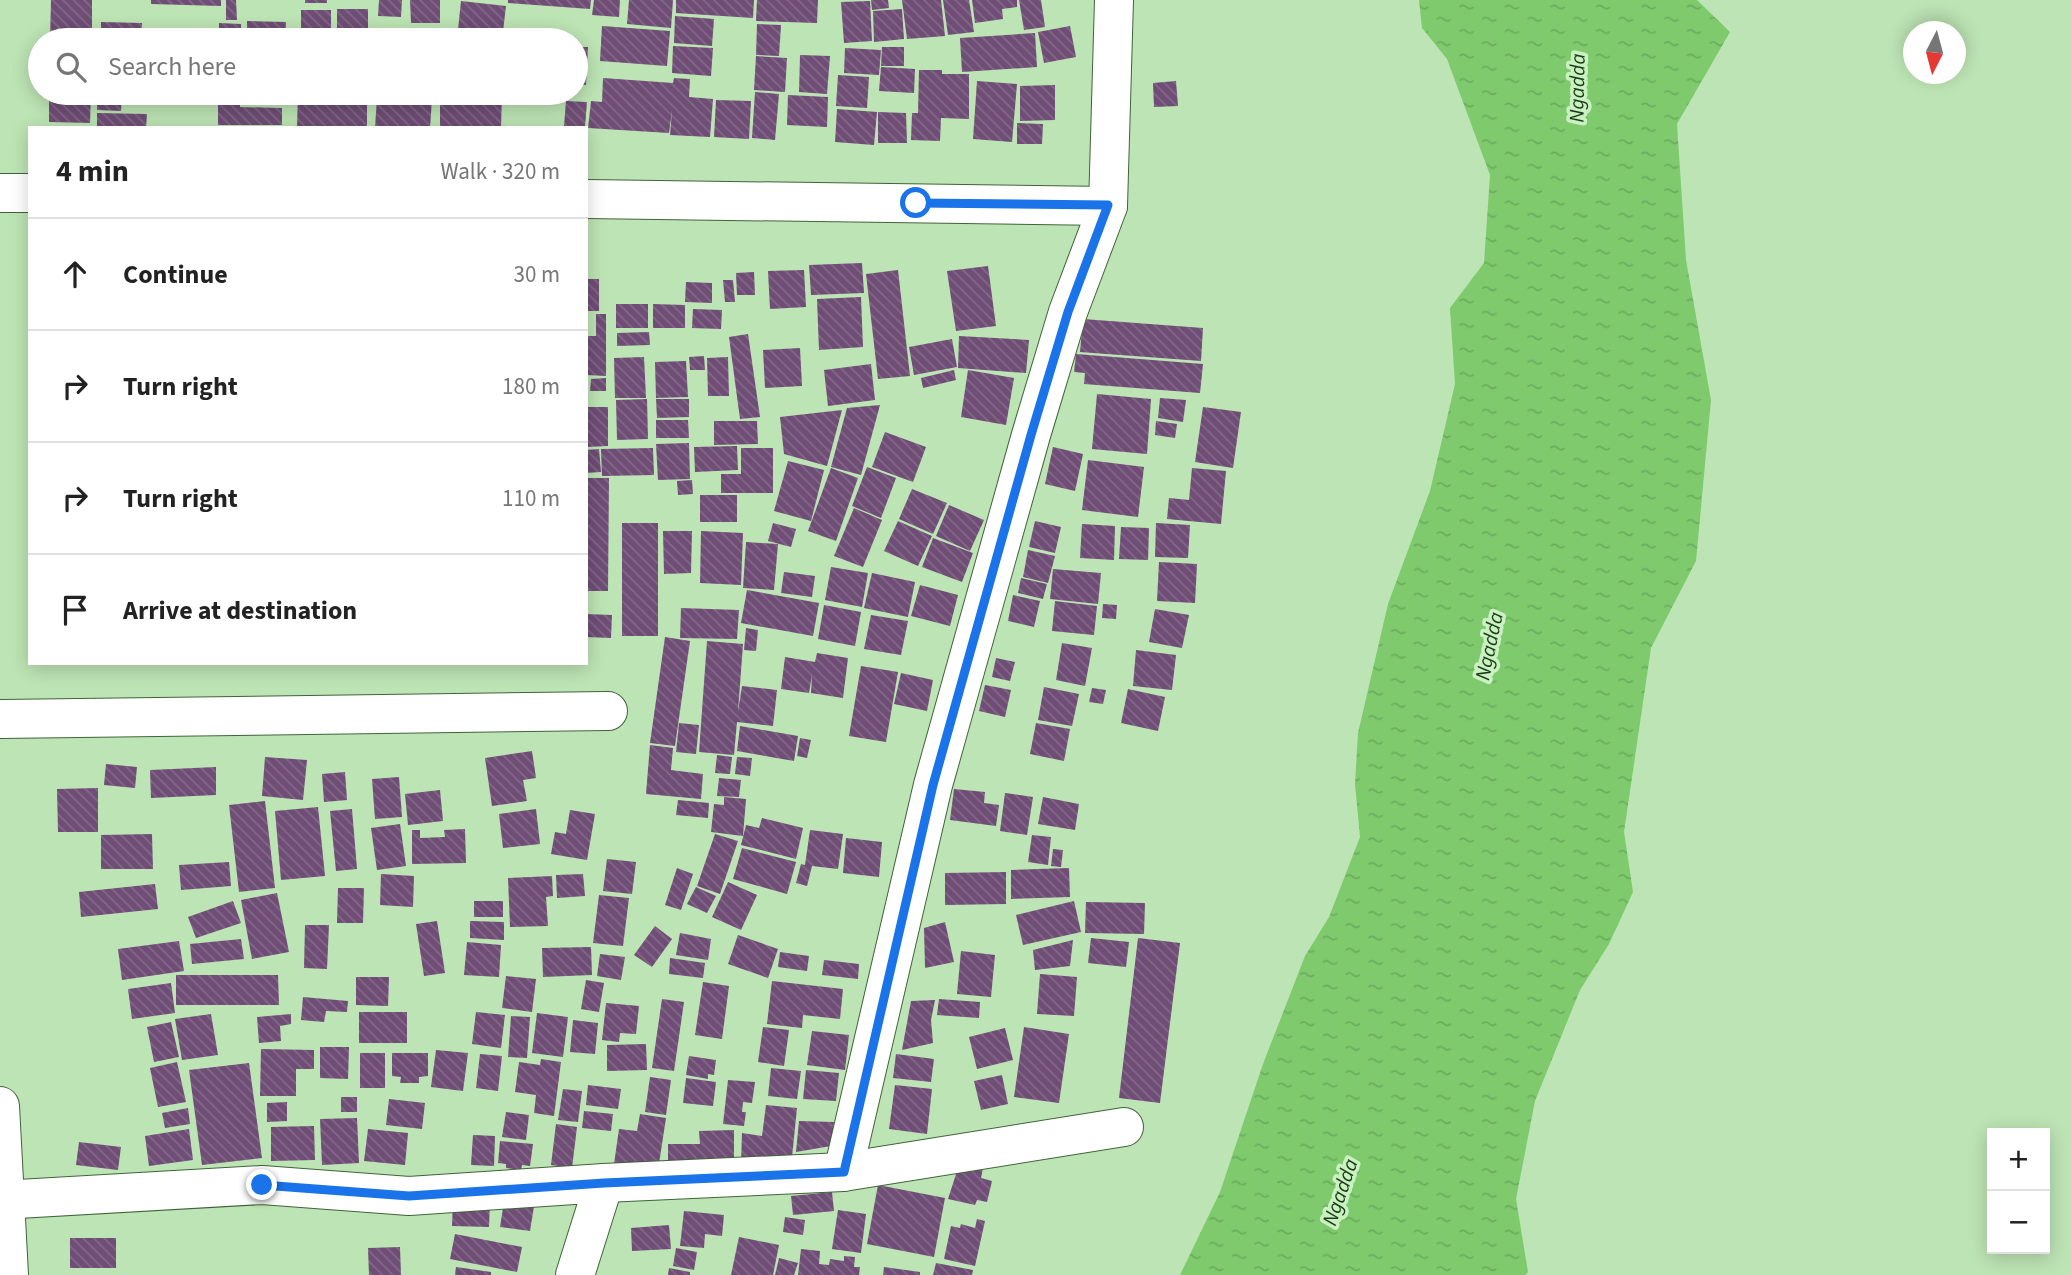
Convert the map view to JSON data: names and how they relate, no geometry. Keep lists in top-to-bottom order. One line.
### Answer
{"water":["Ngadda"],"north":"bottom","page":{"search":"Search here","heading":["4 min","Walk · 320 m"],"list":[["Continue","30 m"],["Turn right","180 m"],["Turn right","110 m"],"Arrive at destination"],"map_buttons":["+","−"]}}
